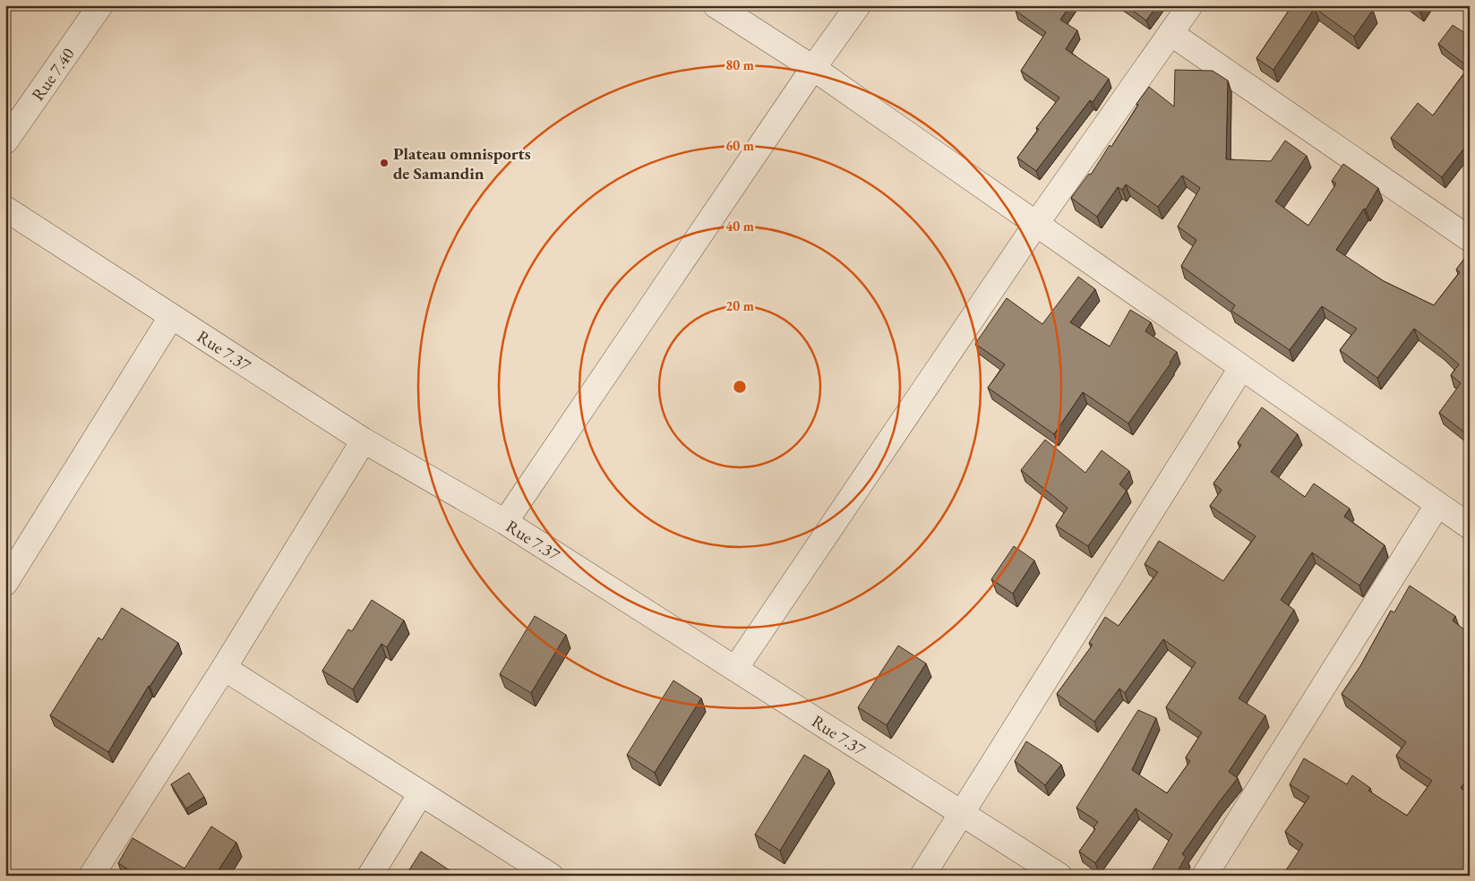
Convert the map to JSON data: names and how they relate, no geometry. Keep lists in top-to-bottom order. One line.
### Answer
{"streets":{"street":["Rue 7.40","Rue 7.37"]},"places":["Plateau omnisports de Samandin"],"rings":["80 m","60 m","40 m","20 m"]}
